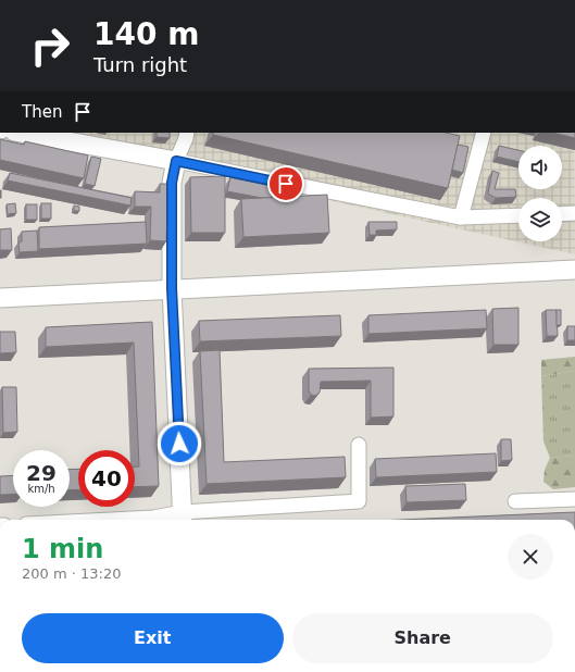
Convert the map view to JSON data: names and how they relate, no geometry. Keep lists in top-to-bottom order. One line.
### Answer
{"page":{"turn":["140 m","Turn right"],"then":"Then","speed":"29 km/h","limit":"40","heading":["1 min","200 m · 13:20"],"buttons":["Exit","Share"]}}
